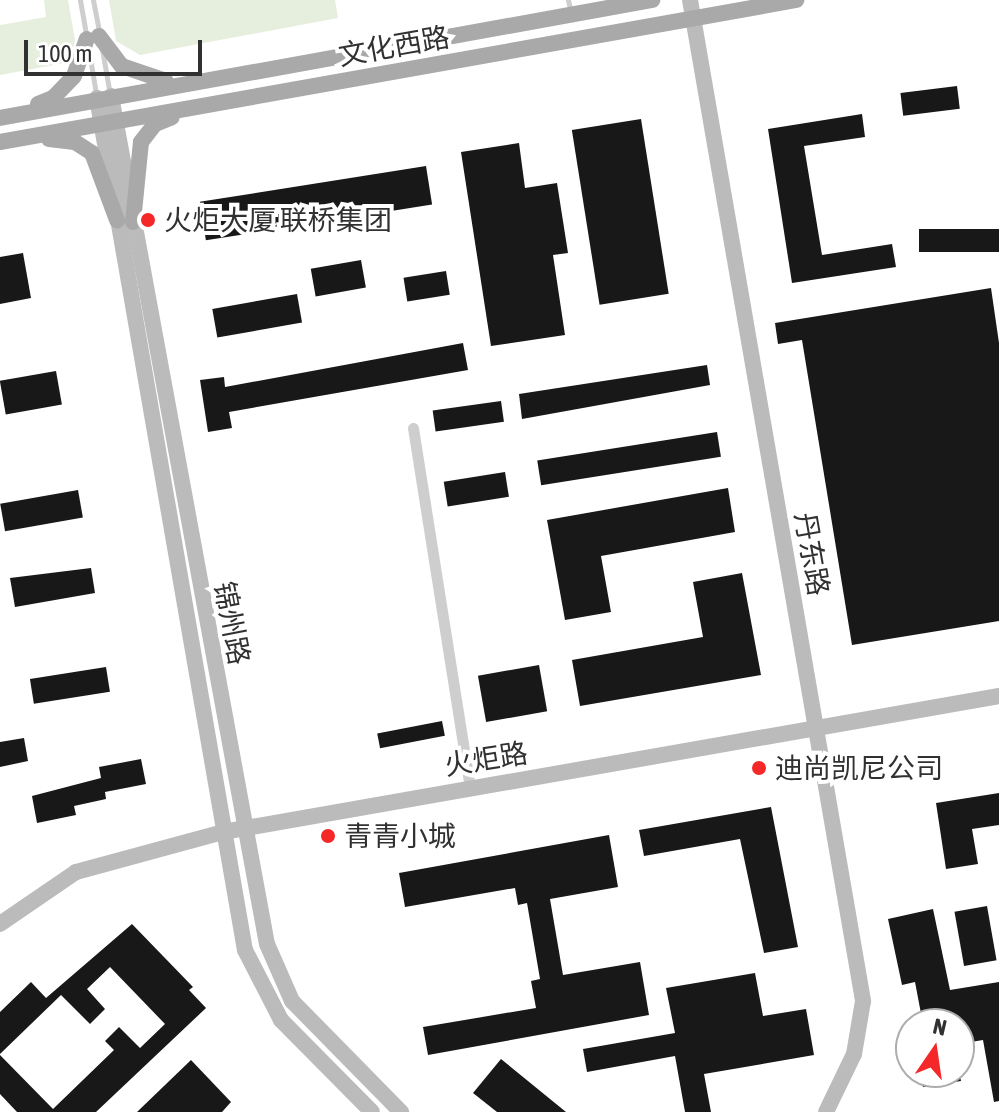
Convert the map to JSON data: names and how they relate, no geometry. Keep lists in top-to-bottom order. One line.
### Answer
{"streets":{"main road":["文化西路","丹东路","锦州路","火炬路"]},"crossings":[["文化西路","丹东路"],["文化西路","锦州路"],["丹东路","火炬路"],["锦州路","火炬路"]],"places":["火炬大厦 联桥集团","迪尚凯尼公司","青青小城"],"scale_bar":"100 m","north":"top"}
